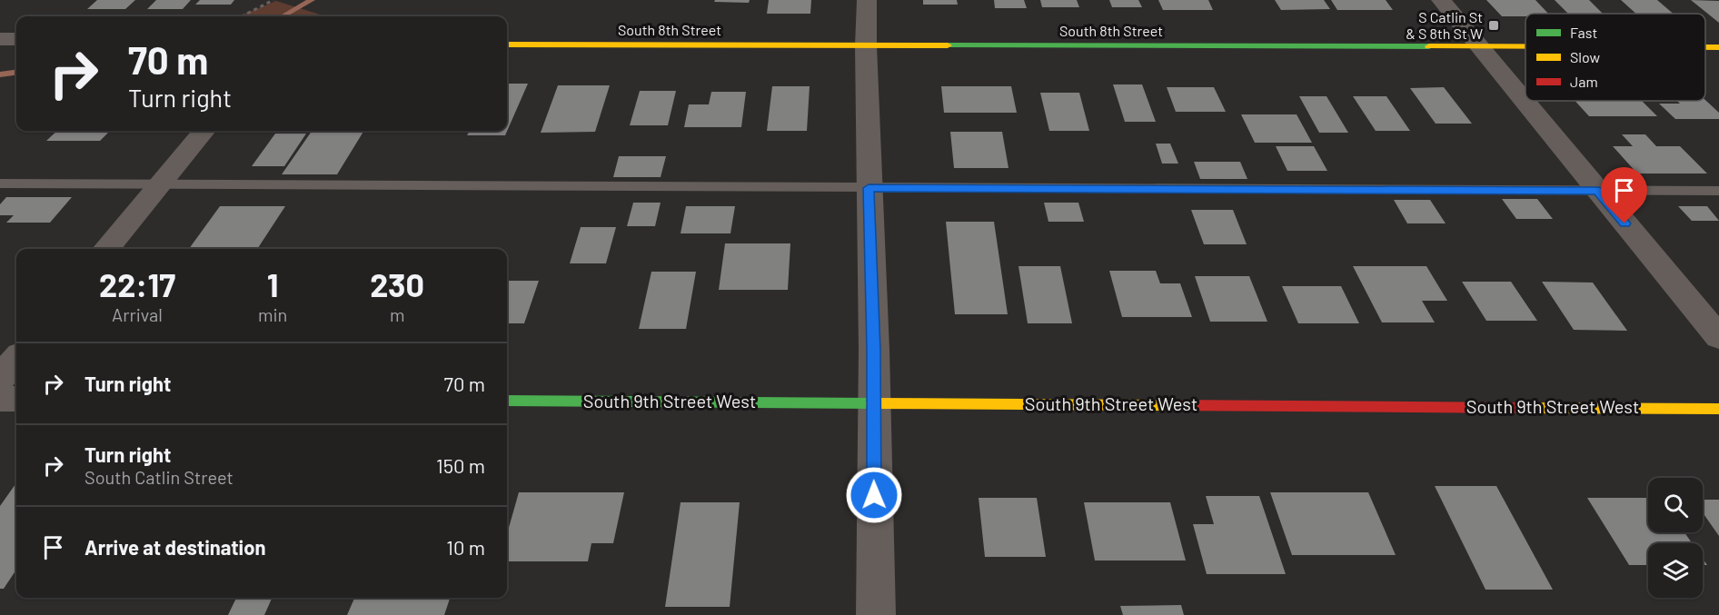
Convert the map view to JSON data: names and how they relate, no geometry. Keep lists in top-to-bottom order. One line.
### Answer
{"streets":{"street":["South 8th Street","South 9th Street West"]},"places":{"transit":["S Catlin St & S 8th St W"]},"legend":["Fast","Slow","Jam"],"page":{"turn":["70 m","Turn right"],"eta":["22:17","Arrival","1","min","230","m"],"list":[{"name":"Turn right","value":"70 m"},{"name":"Turn right","note":"South Catlin Street","value":"150 m"},{"name":"Arrive at destination","value":"10 m"}]}}
